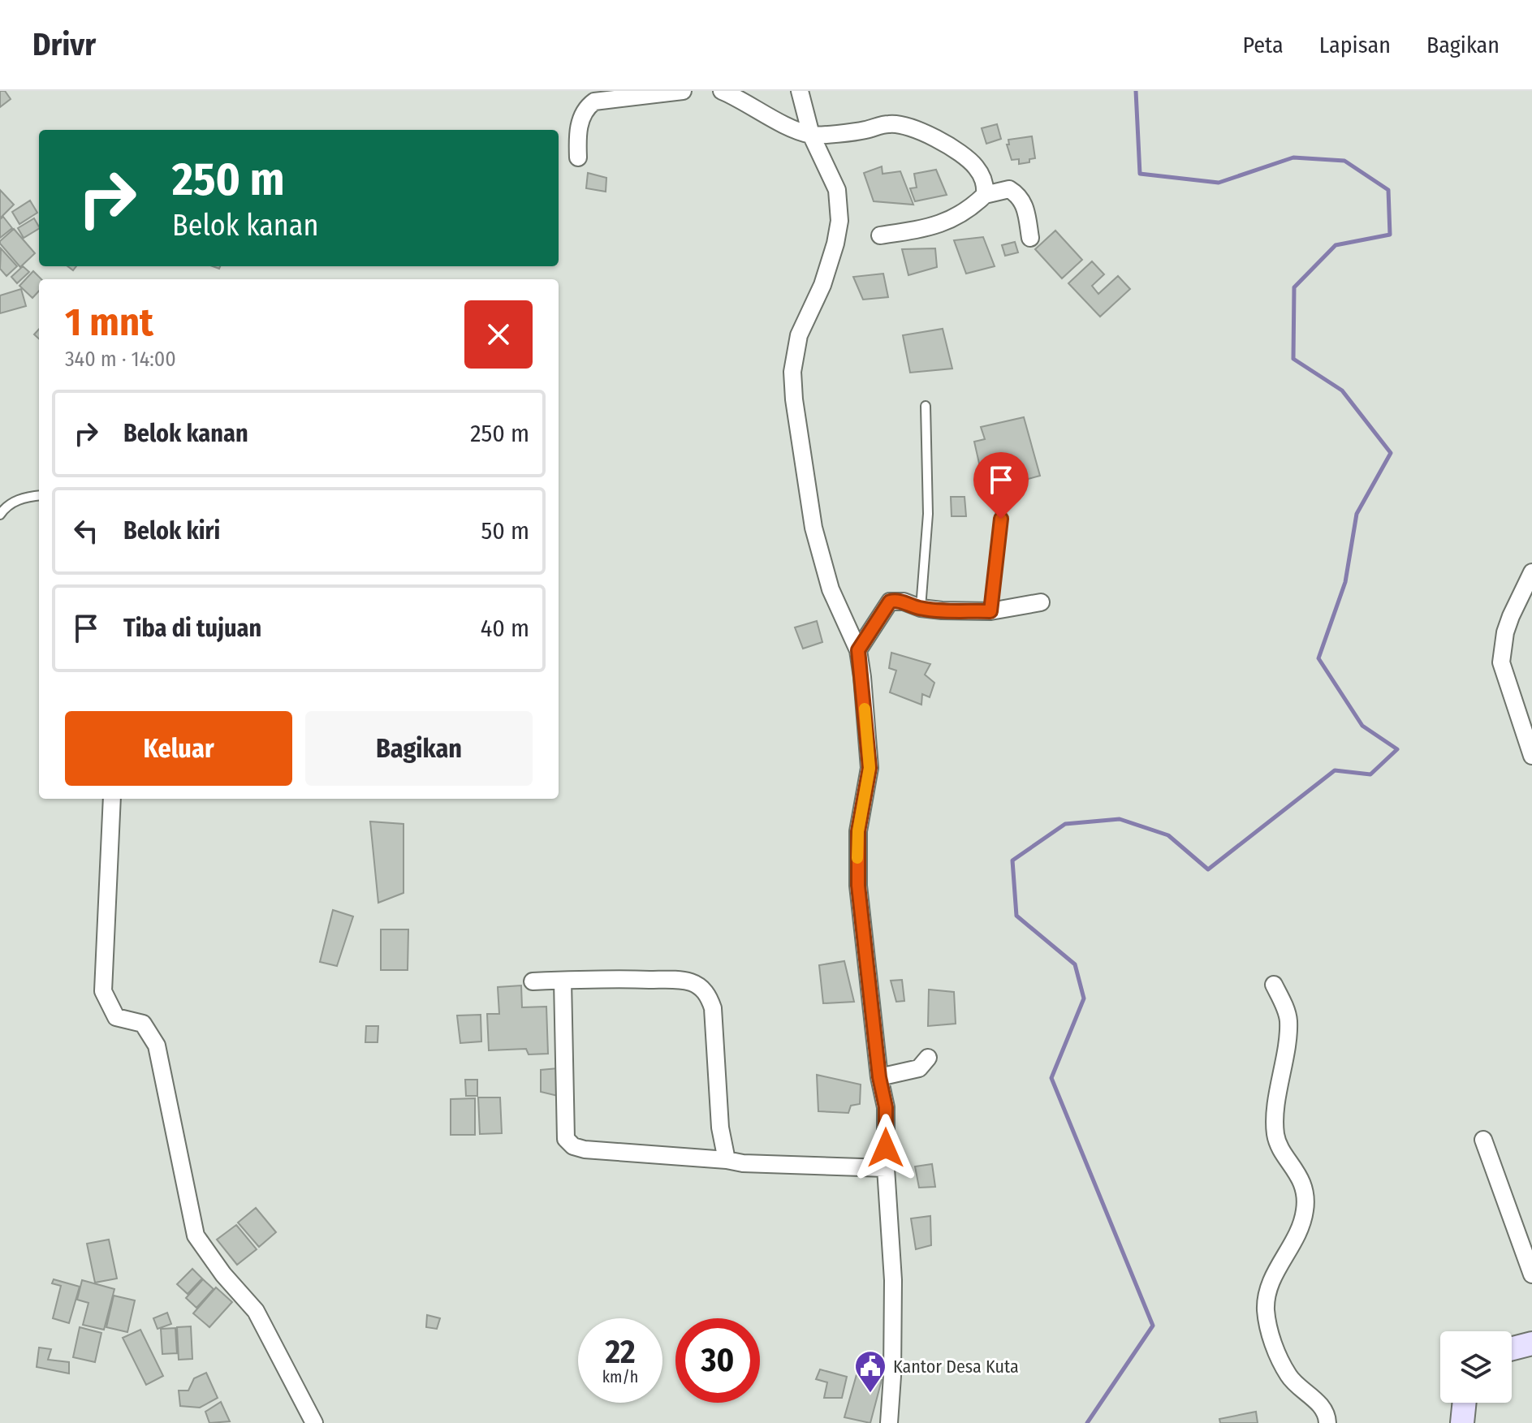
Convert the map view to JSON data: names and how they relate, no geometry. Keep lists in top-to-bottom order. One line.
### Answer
{"places":{"public building":["Kantor Desa Kuta"]},"page":{"header":"Drivr","nav":["Peta","Lapisan","Bagikan"],"turn":["250 m","Belok kanan"],"heading":["1 mnt","340 m · 14:00"],"list":[{"name":"Belok kanan","value":"250 m"},{"name":"Belok kiri","value":"50 m"},{"name":"Tiba di tujuan","value":"40 m"}],"buttons":["Keluar","Bagikan"],"speed":"22 km/h","limit":"30"}}
